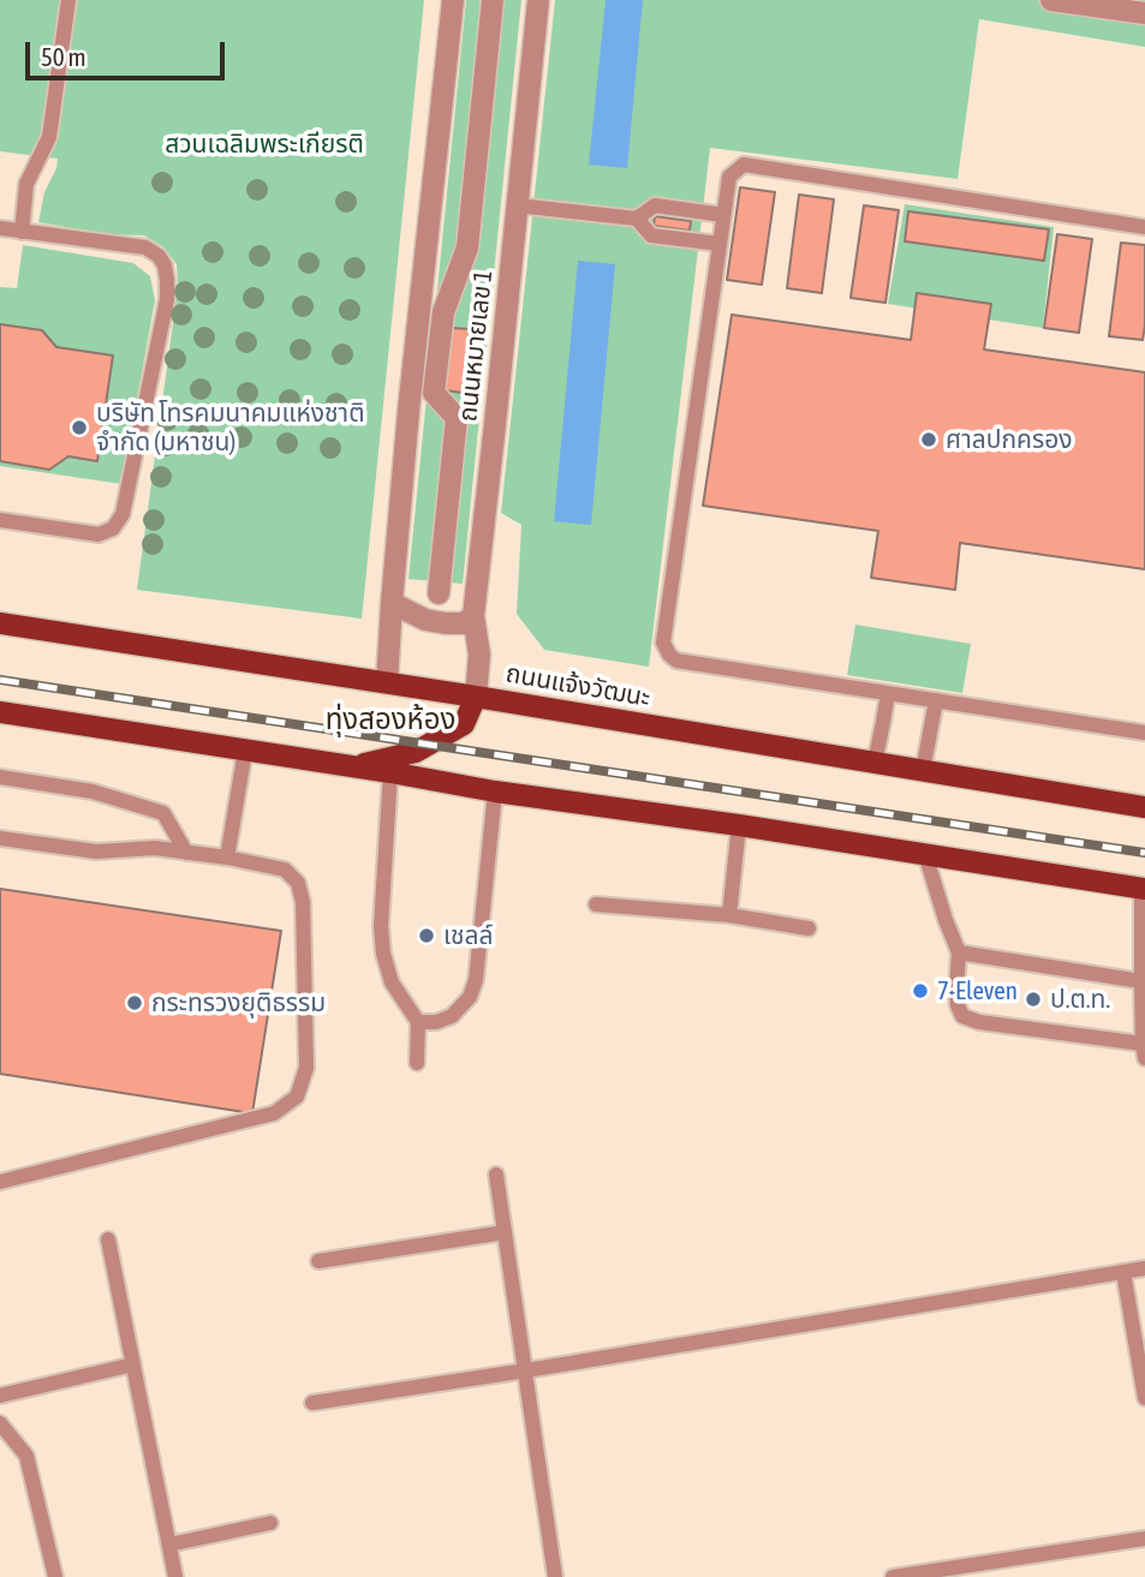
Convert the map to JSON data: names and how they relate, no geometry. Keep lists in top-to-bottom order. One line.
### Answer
{"streets":{"main road":["ถนนแจ้งวัฒนะ"],"street":["ถนนหมายเลข 1"]},"crossings":[["ถนนหมายเลข 1","ถนนแจ้งวัฒนะ"]],"districts":["ทุ่งสองห้อง"],"parks":["สวนเฉลิมพระเกียรติ"],"places":["บริษัท โทรคมนาคมแห่งชาติ จำกัด (มหาชน)","ศาลปกครอง","เชลล์","7-Eleven","ป.ต.ท.","กระทรวงยุติธรรม"],"scale_bar":"50 m"}
